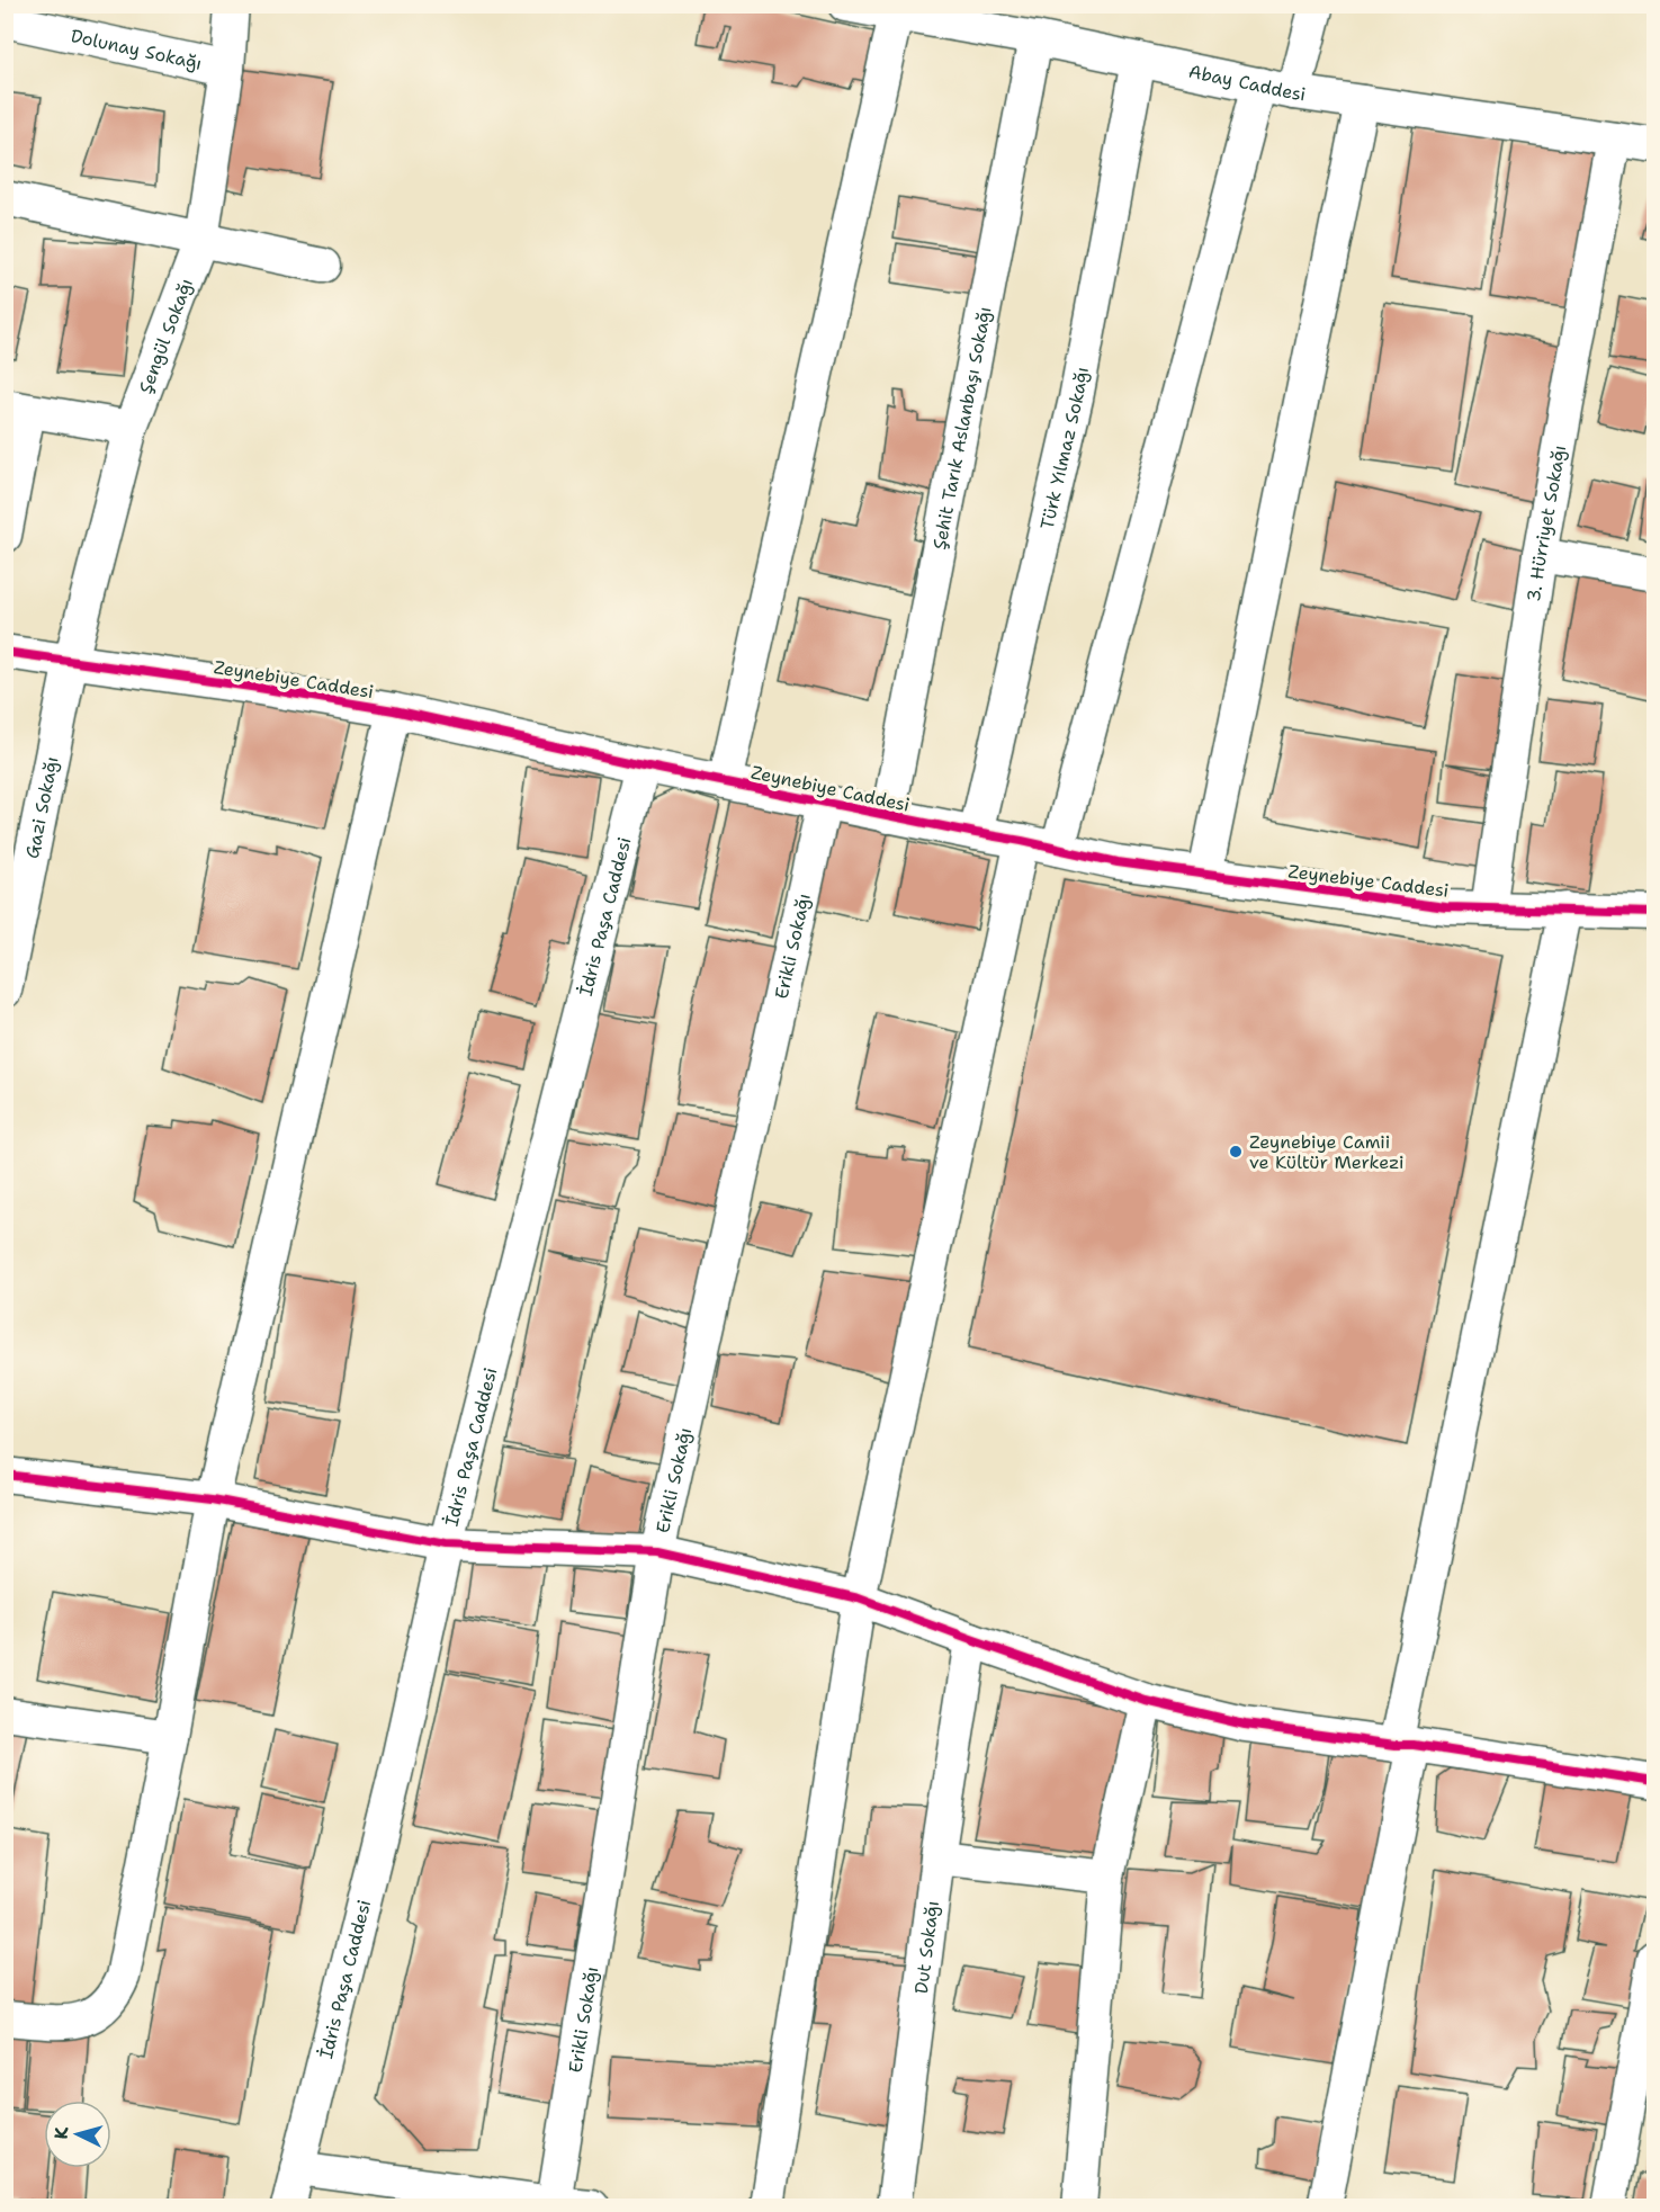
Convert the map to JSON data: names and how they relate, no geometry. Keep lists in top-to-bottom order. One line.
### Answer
{"streets":{"street":["Dolunay Sokağı","Abay Caddesi","Şengül Sokağı","Şehit Tarık Aslanbaşı Sokağı","Türk Yılmaz Sokağı","3. Hürriyet Sokağı","Zeynebiye Caddesi","Gazi Sokağı","İdris Paşa Caddesi","Erikli Sokağı","Dut Sokağı"]},"crossings":[["Dolunay Sokağı","Şengül Sokağı"],["Abay Caddesi","Şehit Tarık Aslanbaşı Sokağı"],["Abay Caddesi","Türk Yılmaz Sokağı"],["Abay Caddesi","3. Hürriyet Sokağı"],["Şengül Sokağı","Zeynebiye Caddesi"],["Şengül Sokağı","Gazi Sokağı"],["Şehit Tarık Aslanbaşı Sokağı","Zeynebiye Caddesi"],["Türk Yılmaz Sokağı","Zeynebiye Caddesi"],["3. Hürriyet Sokağı","Zeynebiye Caddesi"],["Zeynebiye Caddesi","Gazi Sokağı"],["Zeynebiye Caddesi","İdris Paşa Caddesi"],["Zeynebiye Caddesi","Erikli Sokağı"]],"places":["Zeynebiye Camii ve Kültür Merkezi"],"north":"left"}
